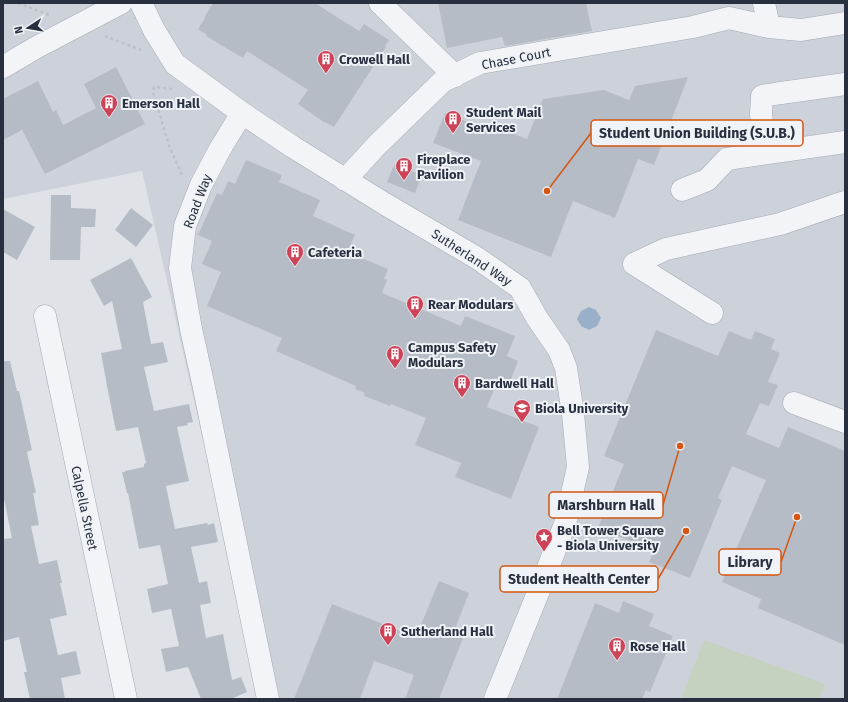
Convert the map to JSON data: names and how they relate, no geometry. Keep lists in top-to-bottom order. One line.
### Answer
{"streets":{"street":["Chase Court","Road Way","Sutherland Way","Calpella Street"]},"crossings":[["Chase Court","Sutherland Way"],["Road Way","Sutherland Way"]],"places":{"building":["Crowell Hall","Emerson Hall","Student Mail Services","Fireplace Pavilion","Cafeteria","Rear Modulars","Campus Safety Modulars","Bardwell Hall","Sutherland Hall","Rose Hall"],"other":["Student Union Building (S.U.B.)","Marshburn Hall","Library","Student Health Center"],"school or university":["Biola University"],"place":["Bell Tower Square - Biola University"]},"north":"left"}
